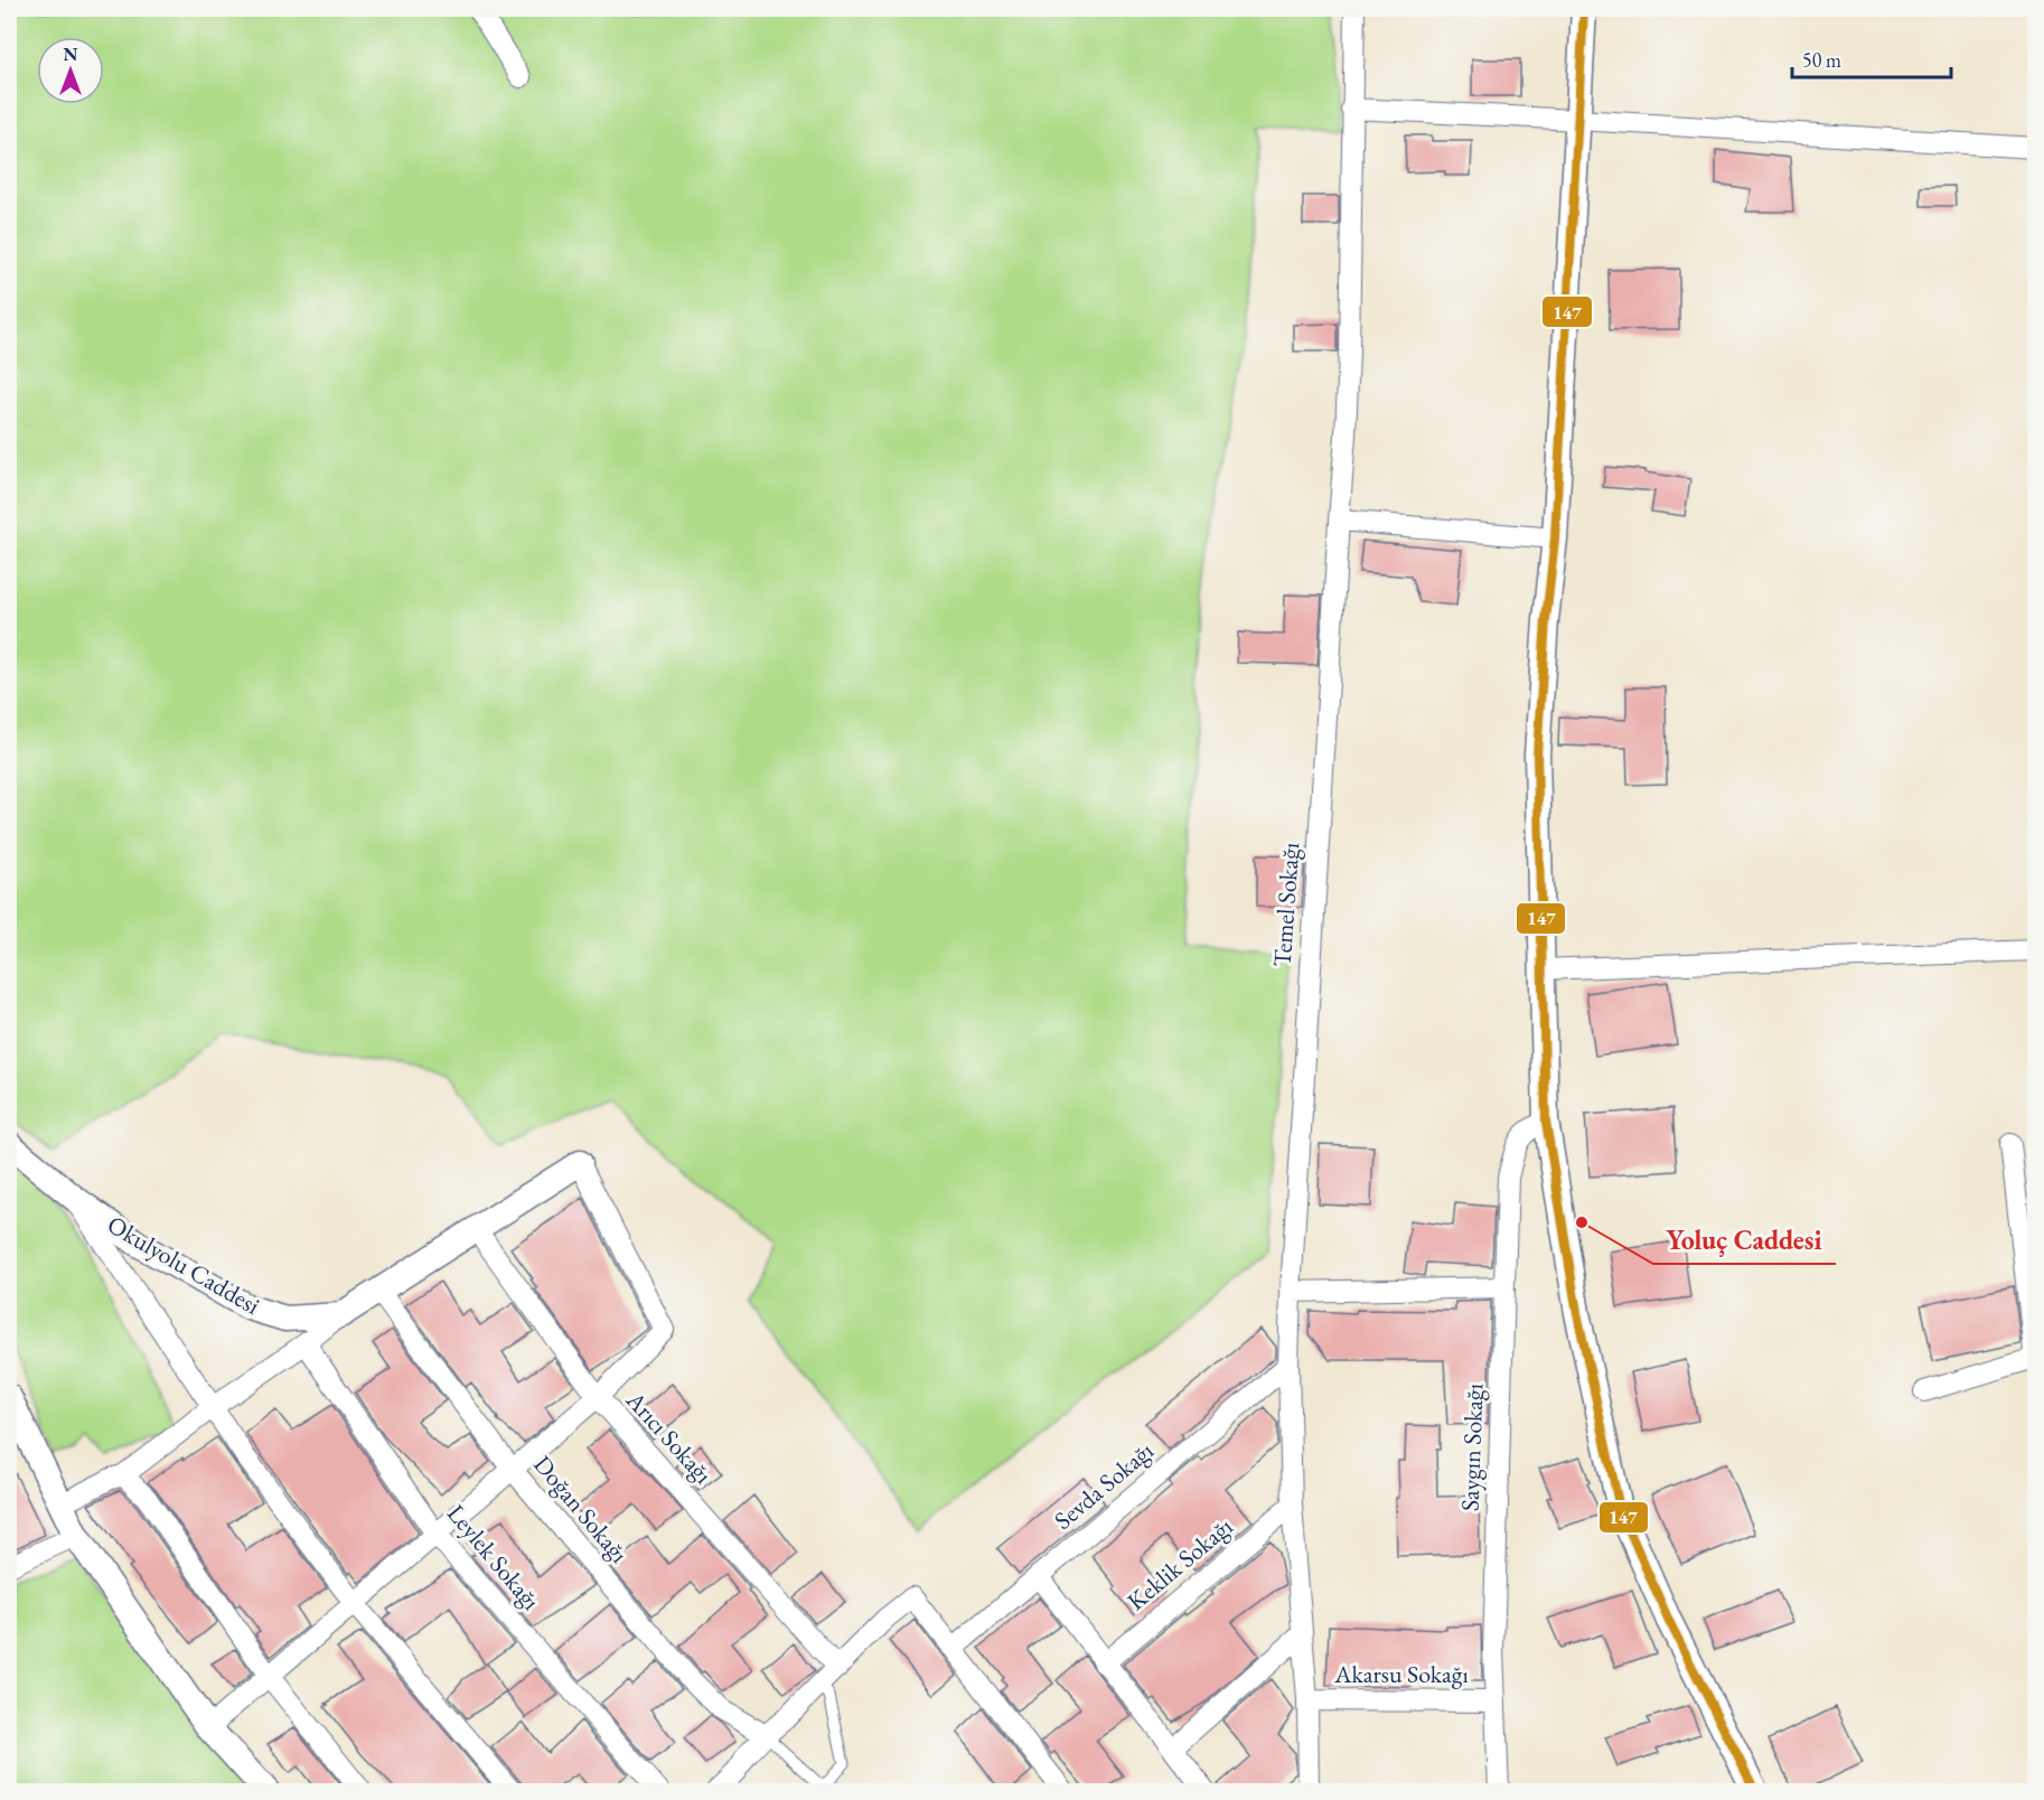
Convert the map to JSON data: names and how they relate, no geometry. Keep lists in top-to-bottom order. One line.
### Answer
{"streets":{"street":["Temel Sokağı","Okulyolu Caddesi","Arıcı Sokağı","Saygın Sokağı","Sevda Sokağı","Doğan Sokağı","Leylek Sokağı","Keklik Sokağı","Akarsu Sokağı"]},"crossings":[["Temel Sokağı","Sevda Sokağı"],["Temel Sokağı","Keklik Sokağı"],["Temel Sokağı","Akarsu Sokağı"],["Okulyolu Caddesi","Arıcı Sokağı"],["Okulyolu Caddesi","Doğan Sokağı"],["Saygın Sokağı","Akarsu Sokağı"]],"places":["Yoluç Caddesi"],"lines":["transit line 147"],"scale_bar":"50 m","north":"top"}
